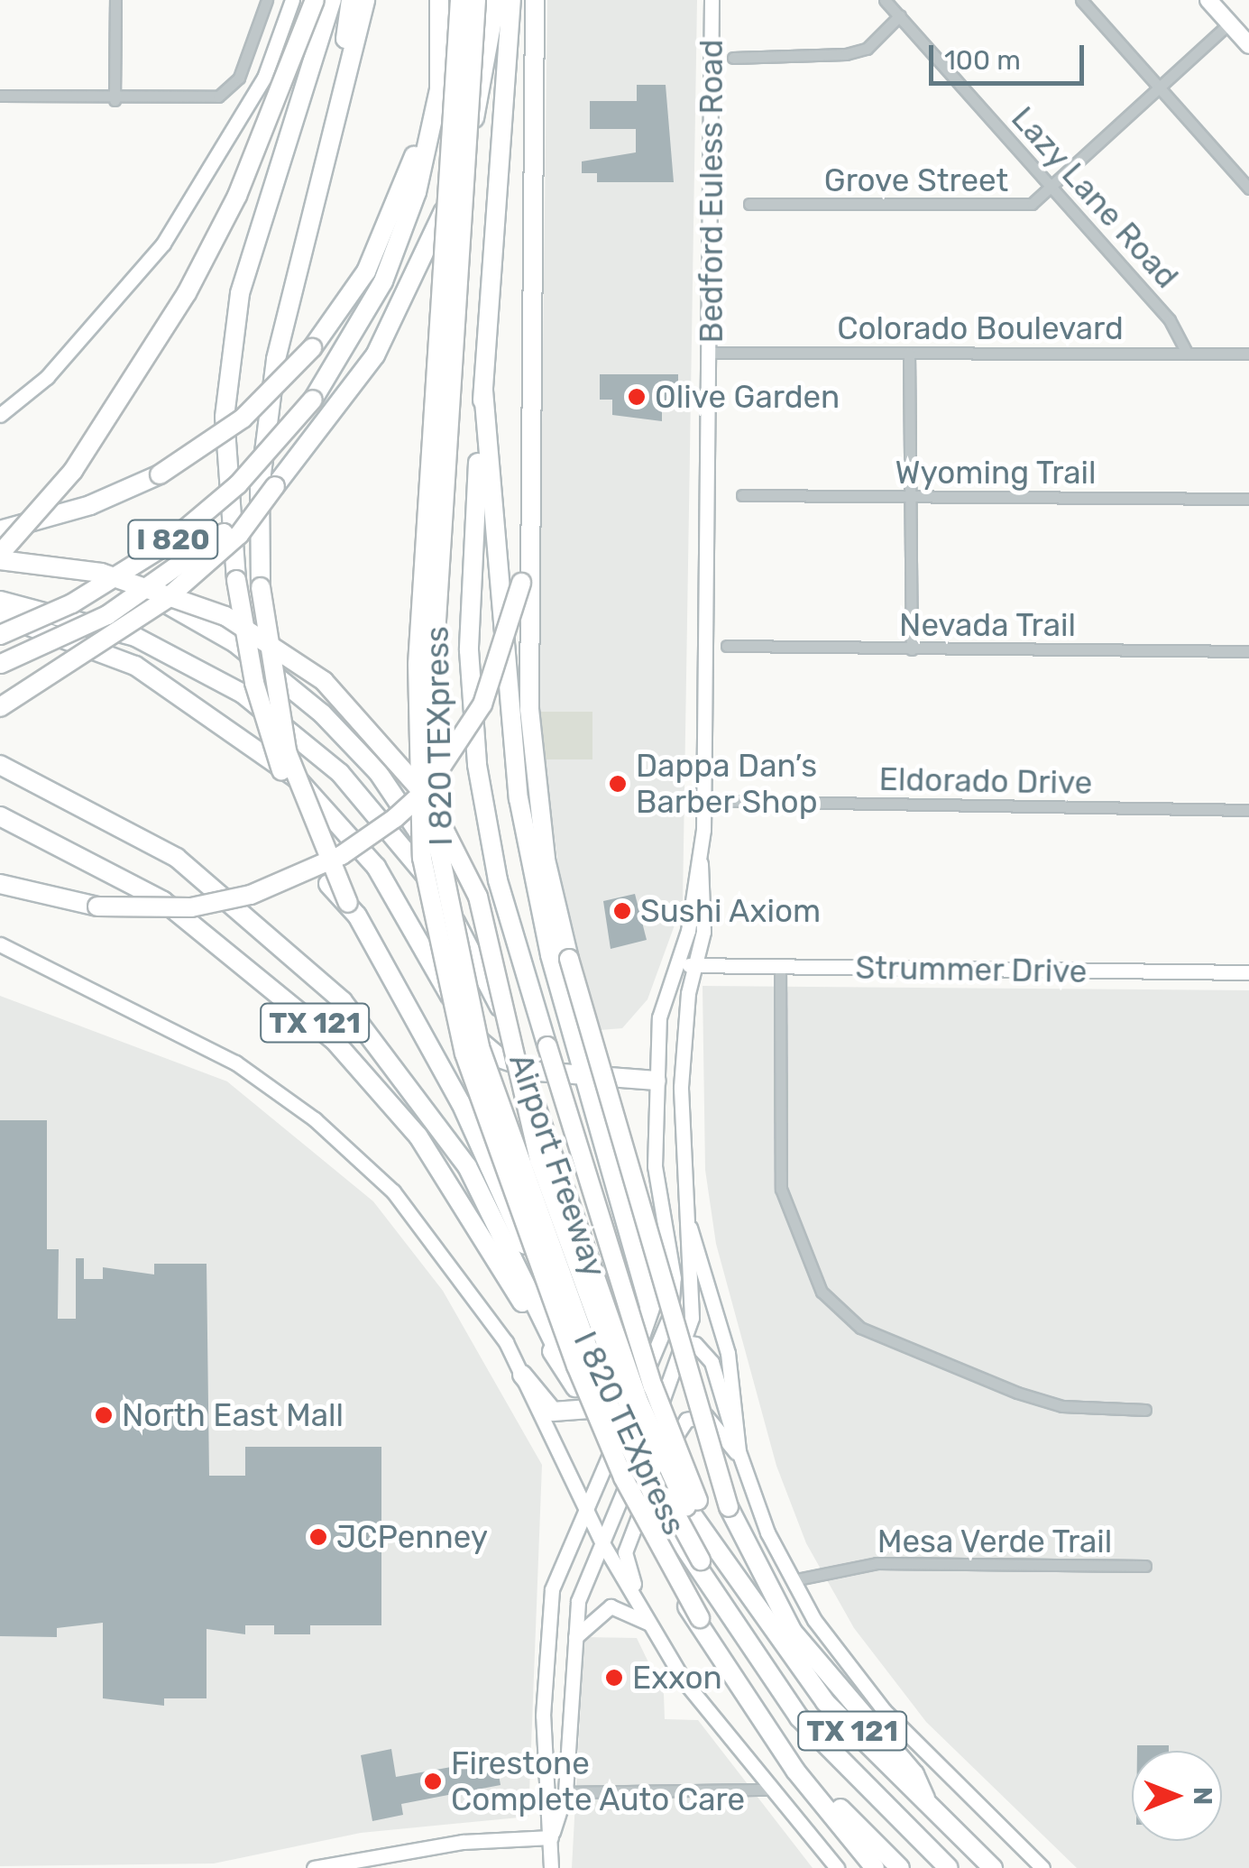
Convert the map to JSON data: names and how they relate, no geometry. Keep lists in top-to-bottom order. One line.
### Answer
{"streets":{"highway":["I 820","I 820 TEXpress","TX 121","Airport Freeway"],"main road":["Bedford Euless Road","Strummer Drive"],"street":["Grove Street","Lazy Lane Road","Colorado Boulevard","Wyoming Trail","Nevada Trail","Eldorado Drive","Mesa Verde Trail"]},"crossings":[["Grove Street","Lazy Lane Road"],["Bedford Euless Road","Colorado Boulevard"],["Bedford Euless Road","Strummer Drive"],["Lazy Lane Road","Colorado Boulevard"],["TX 121","Airport Freeway"]],"places":["Olive Garden","Dappa Dan’s Barber Shop","Sushi Axiom","North East Mall","JCPenney","Exxon","Firestone Complete Auto Care"],"scale_bar":"100 m","north":"right"}
